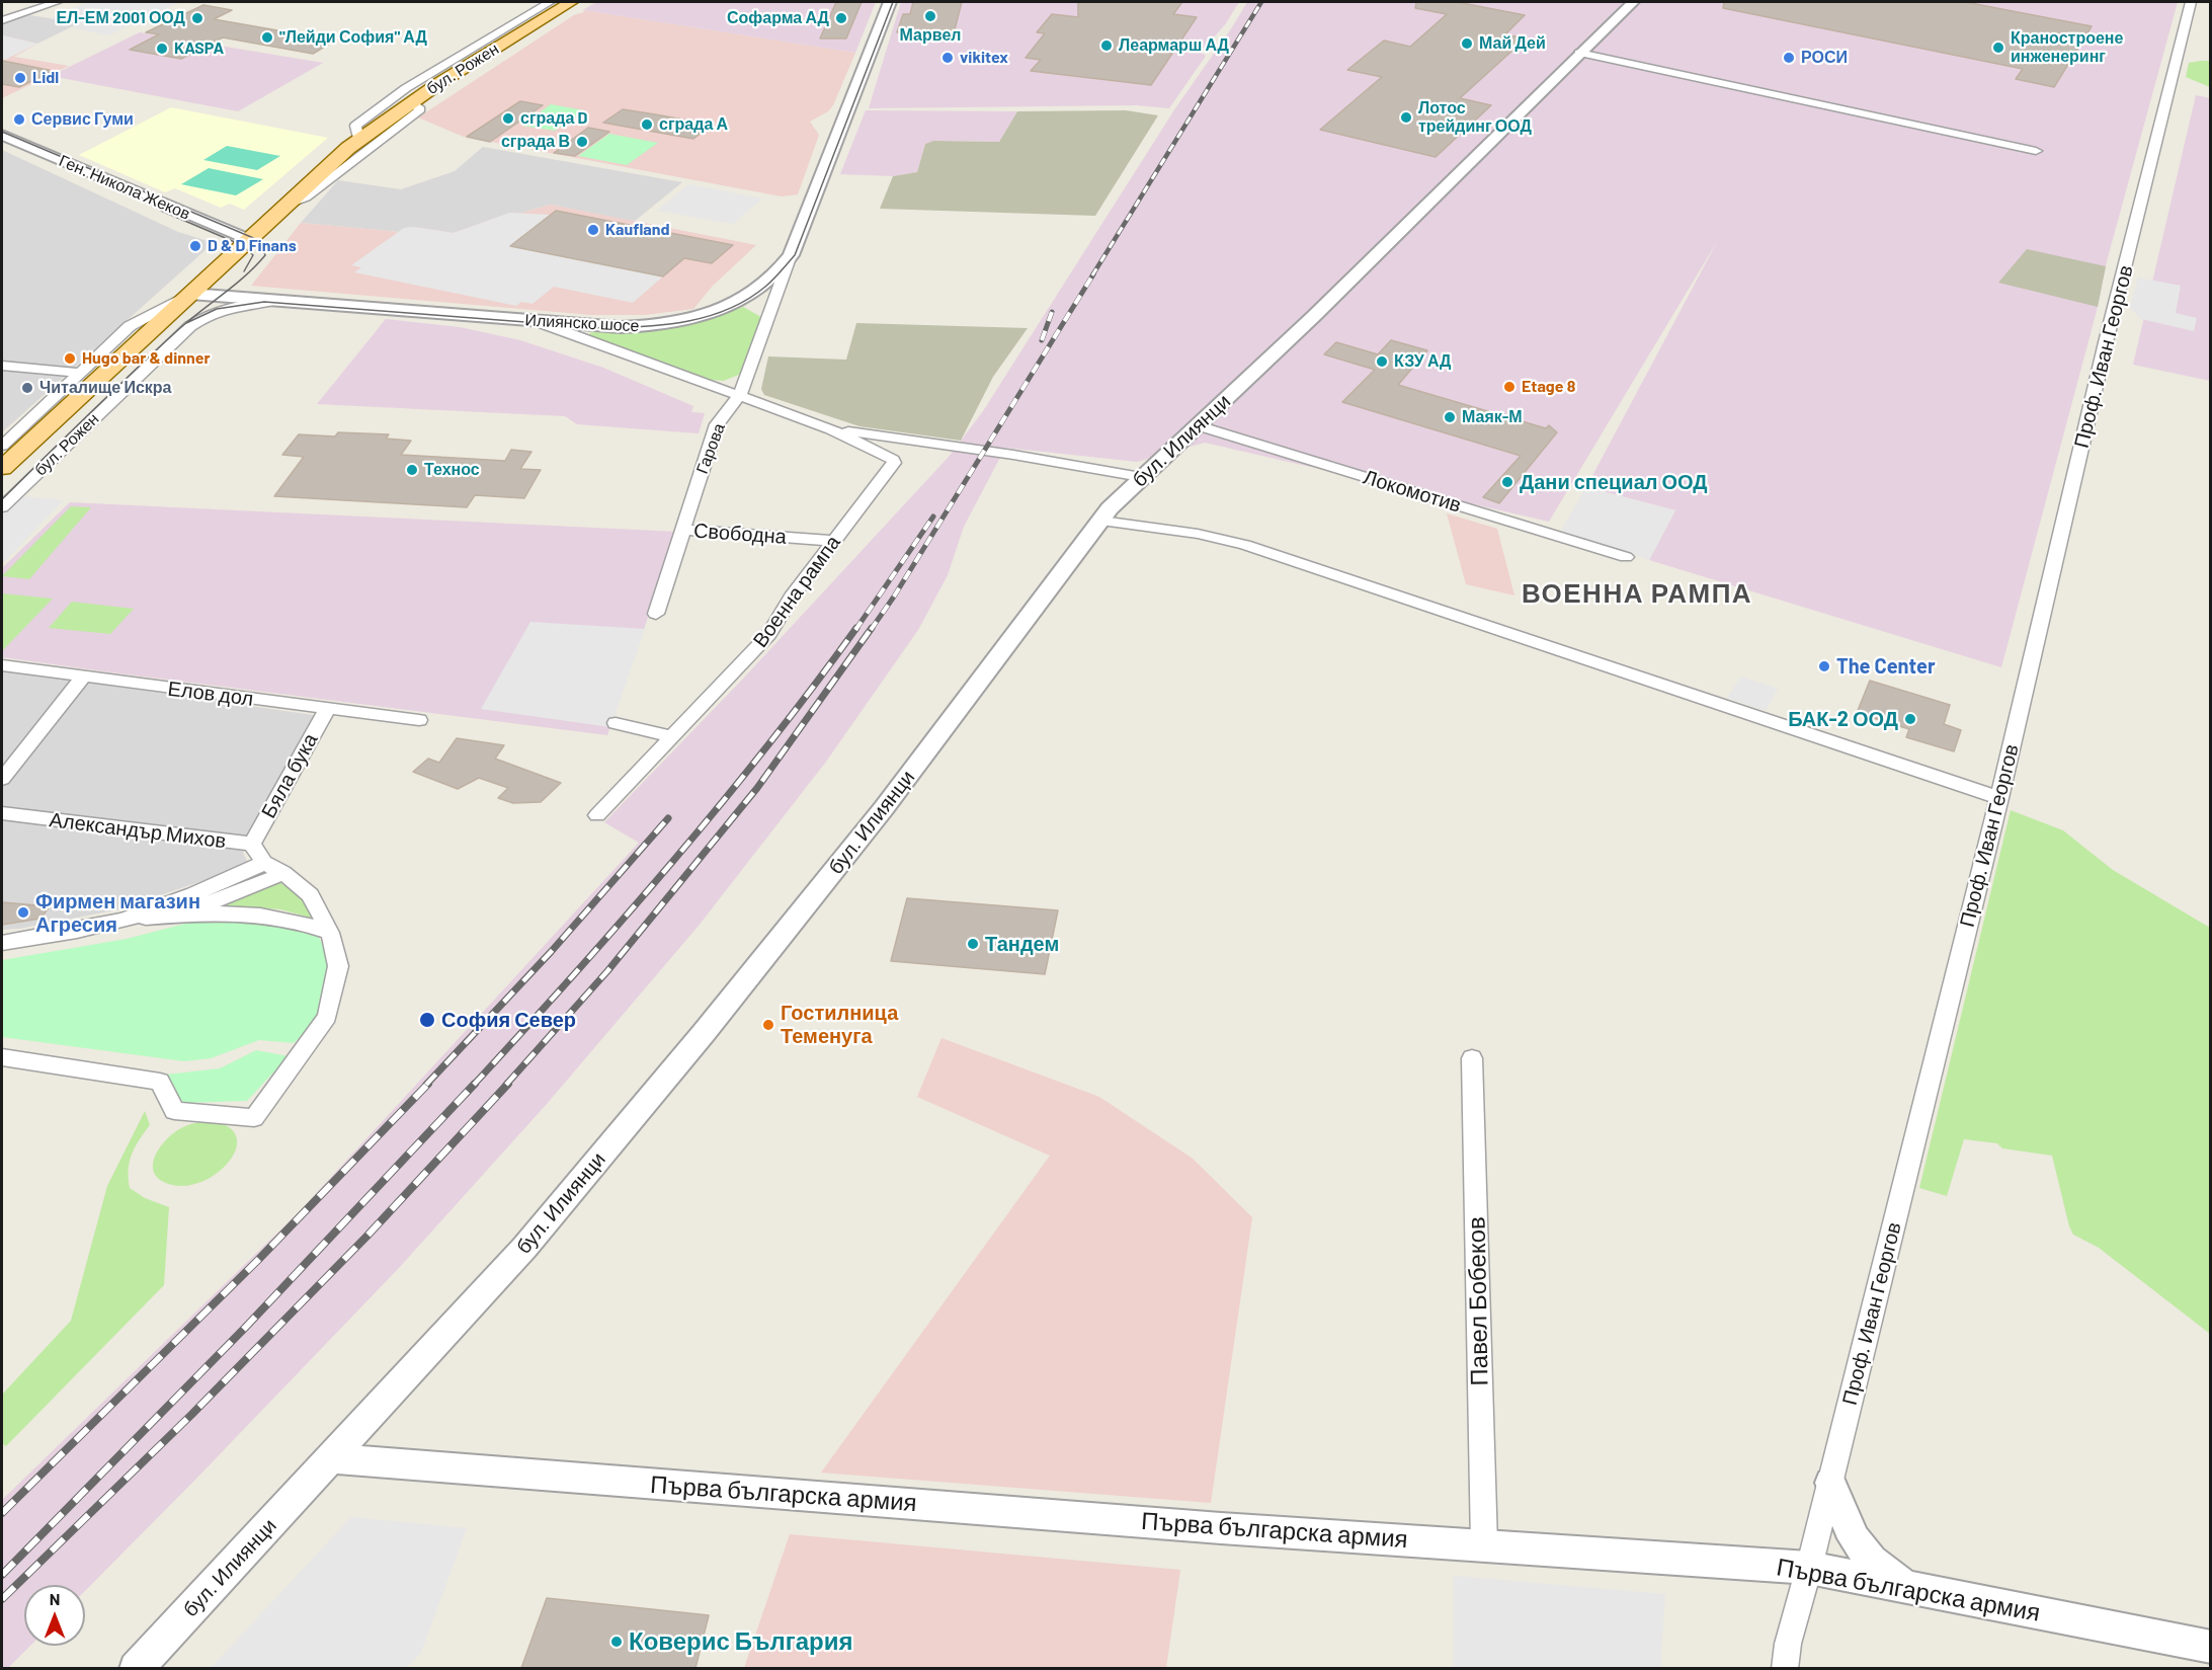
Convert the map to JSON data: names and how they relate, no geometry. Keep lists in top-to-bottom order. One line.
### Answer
{"streets":{"main road":["бул. Рожен"],"street":["Ген. Никола Жеков","Илиянско шосе","Проф. Иван Георгов","бул. Илиянци","Гарова","Локомотив","Свободна","Военна рампа","Елов дол","Бяла бука","Александър Михов","Павел Бобеков","Първа българска армия"]},"crossings":[["бул. Рожен","Ген. Никола Жеков"],["бул. Рожен","Илиянско шосе"],["Илиянско шосе","Гарова"],["Проф. Иван Георгов","Първа българска армия"],["бул. Илиянци","Локомотив"],["бул. Илиянци","Първа българска армия"],["Гарова","Свободна"],["Свободна","Военна рампа"],["Елов дол","Бяла бука"],["Бяла бука","Александър Михов"],["Павел Бобеков","Първа българска армия"]],"districts":["ВОЕННА РАМПА"],"places":["Марвел","ЕЛ-ЕМ 2001 ООД","Софарма АД","\"Лейди София\" АД","Май Дей","Леармарш АД","Краностроене инженеринг","KASPA","vikitex","РОСИ","Lidl","Лотос трейдинг ООД","сграда D","Сервис Гуми","сграда А","сграда В","Kaufland","D & D Finans","Hugo bar & dinner","КЗУ АД","Etage 8","Читалище Искра","Маяк-М","Технос","Дани специал ООД","The Center","БАК-2 ООД","Фирмен магазин Агресия","Тандем","София Север","Гостилница Теменуга","Коверис България"],"north":"top"}
